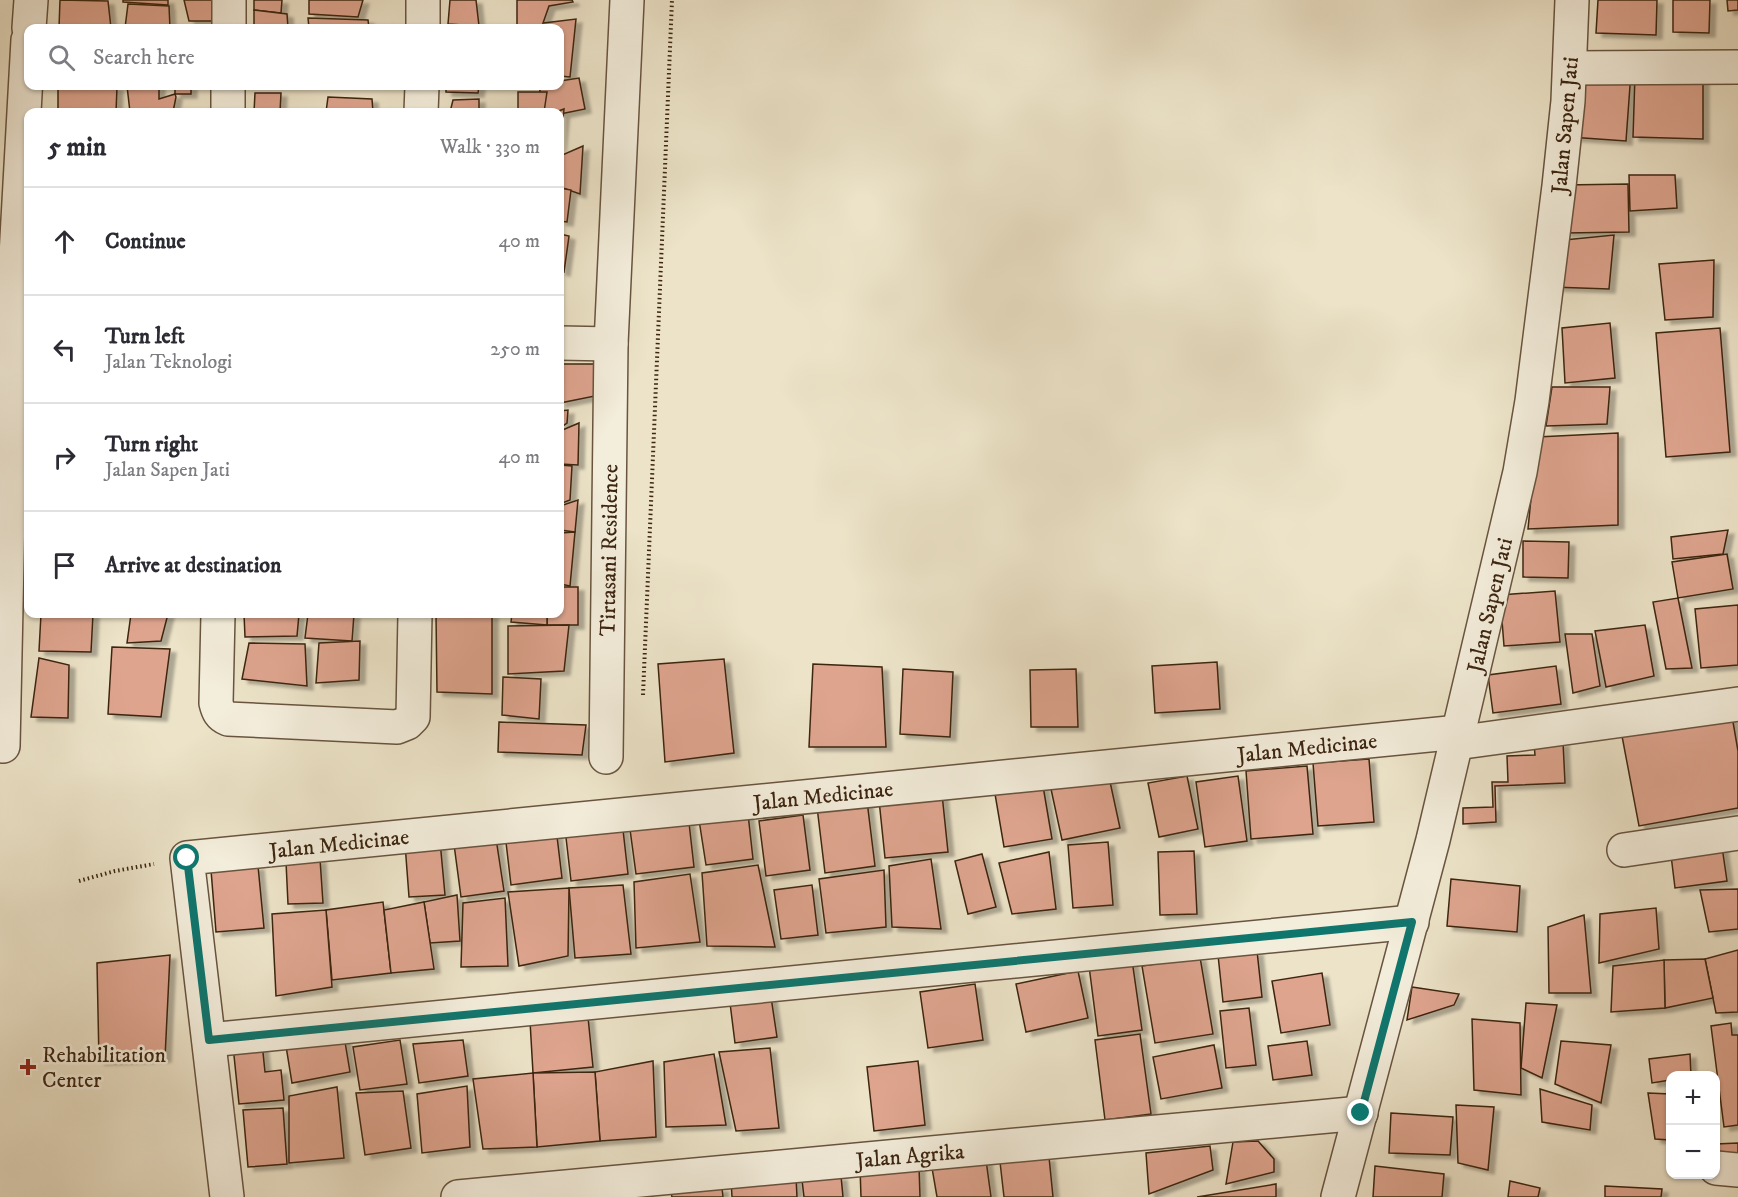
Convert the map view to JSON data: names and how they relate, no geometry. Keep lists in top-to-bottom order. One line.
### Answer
{"streets":{"street":["Jalan Sapen Jati","Tirtasani Residence","Jalan Medicinae","Jalan Agrika"]},"crossings":[["Jalan Sapen Jati","Jalan Medicinae"],["Jalan Sapen Jati","Jalan Agrika"]],"places":{"health":["Rehabilitation Center"]},"page":{"search":"Search here","heading":["5 min","Walk · 330 m"],"list":[["Continue","40 m"],["Turn left","Jalan Teknologi","250 m"],["Turn right","Jalan Sapen Jati","40 m"],"Arrive at destination"],"map_buttons":["+","−"]}}
